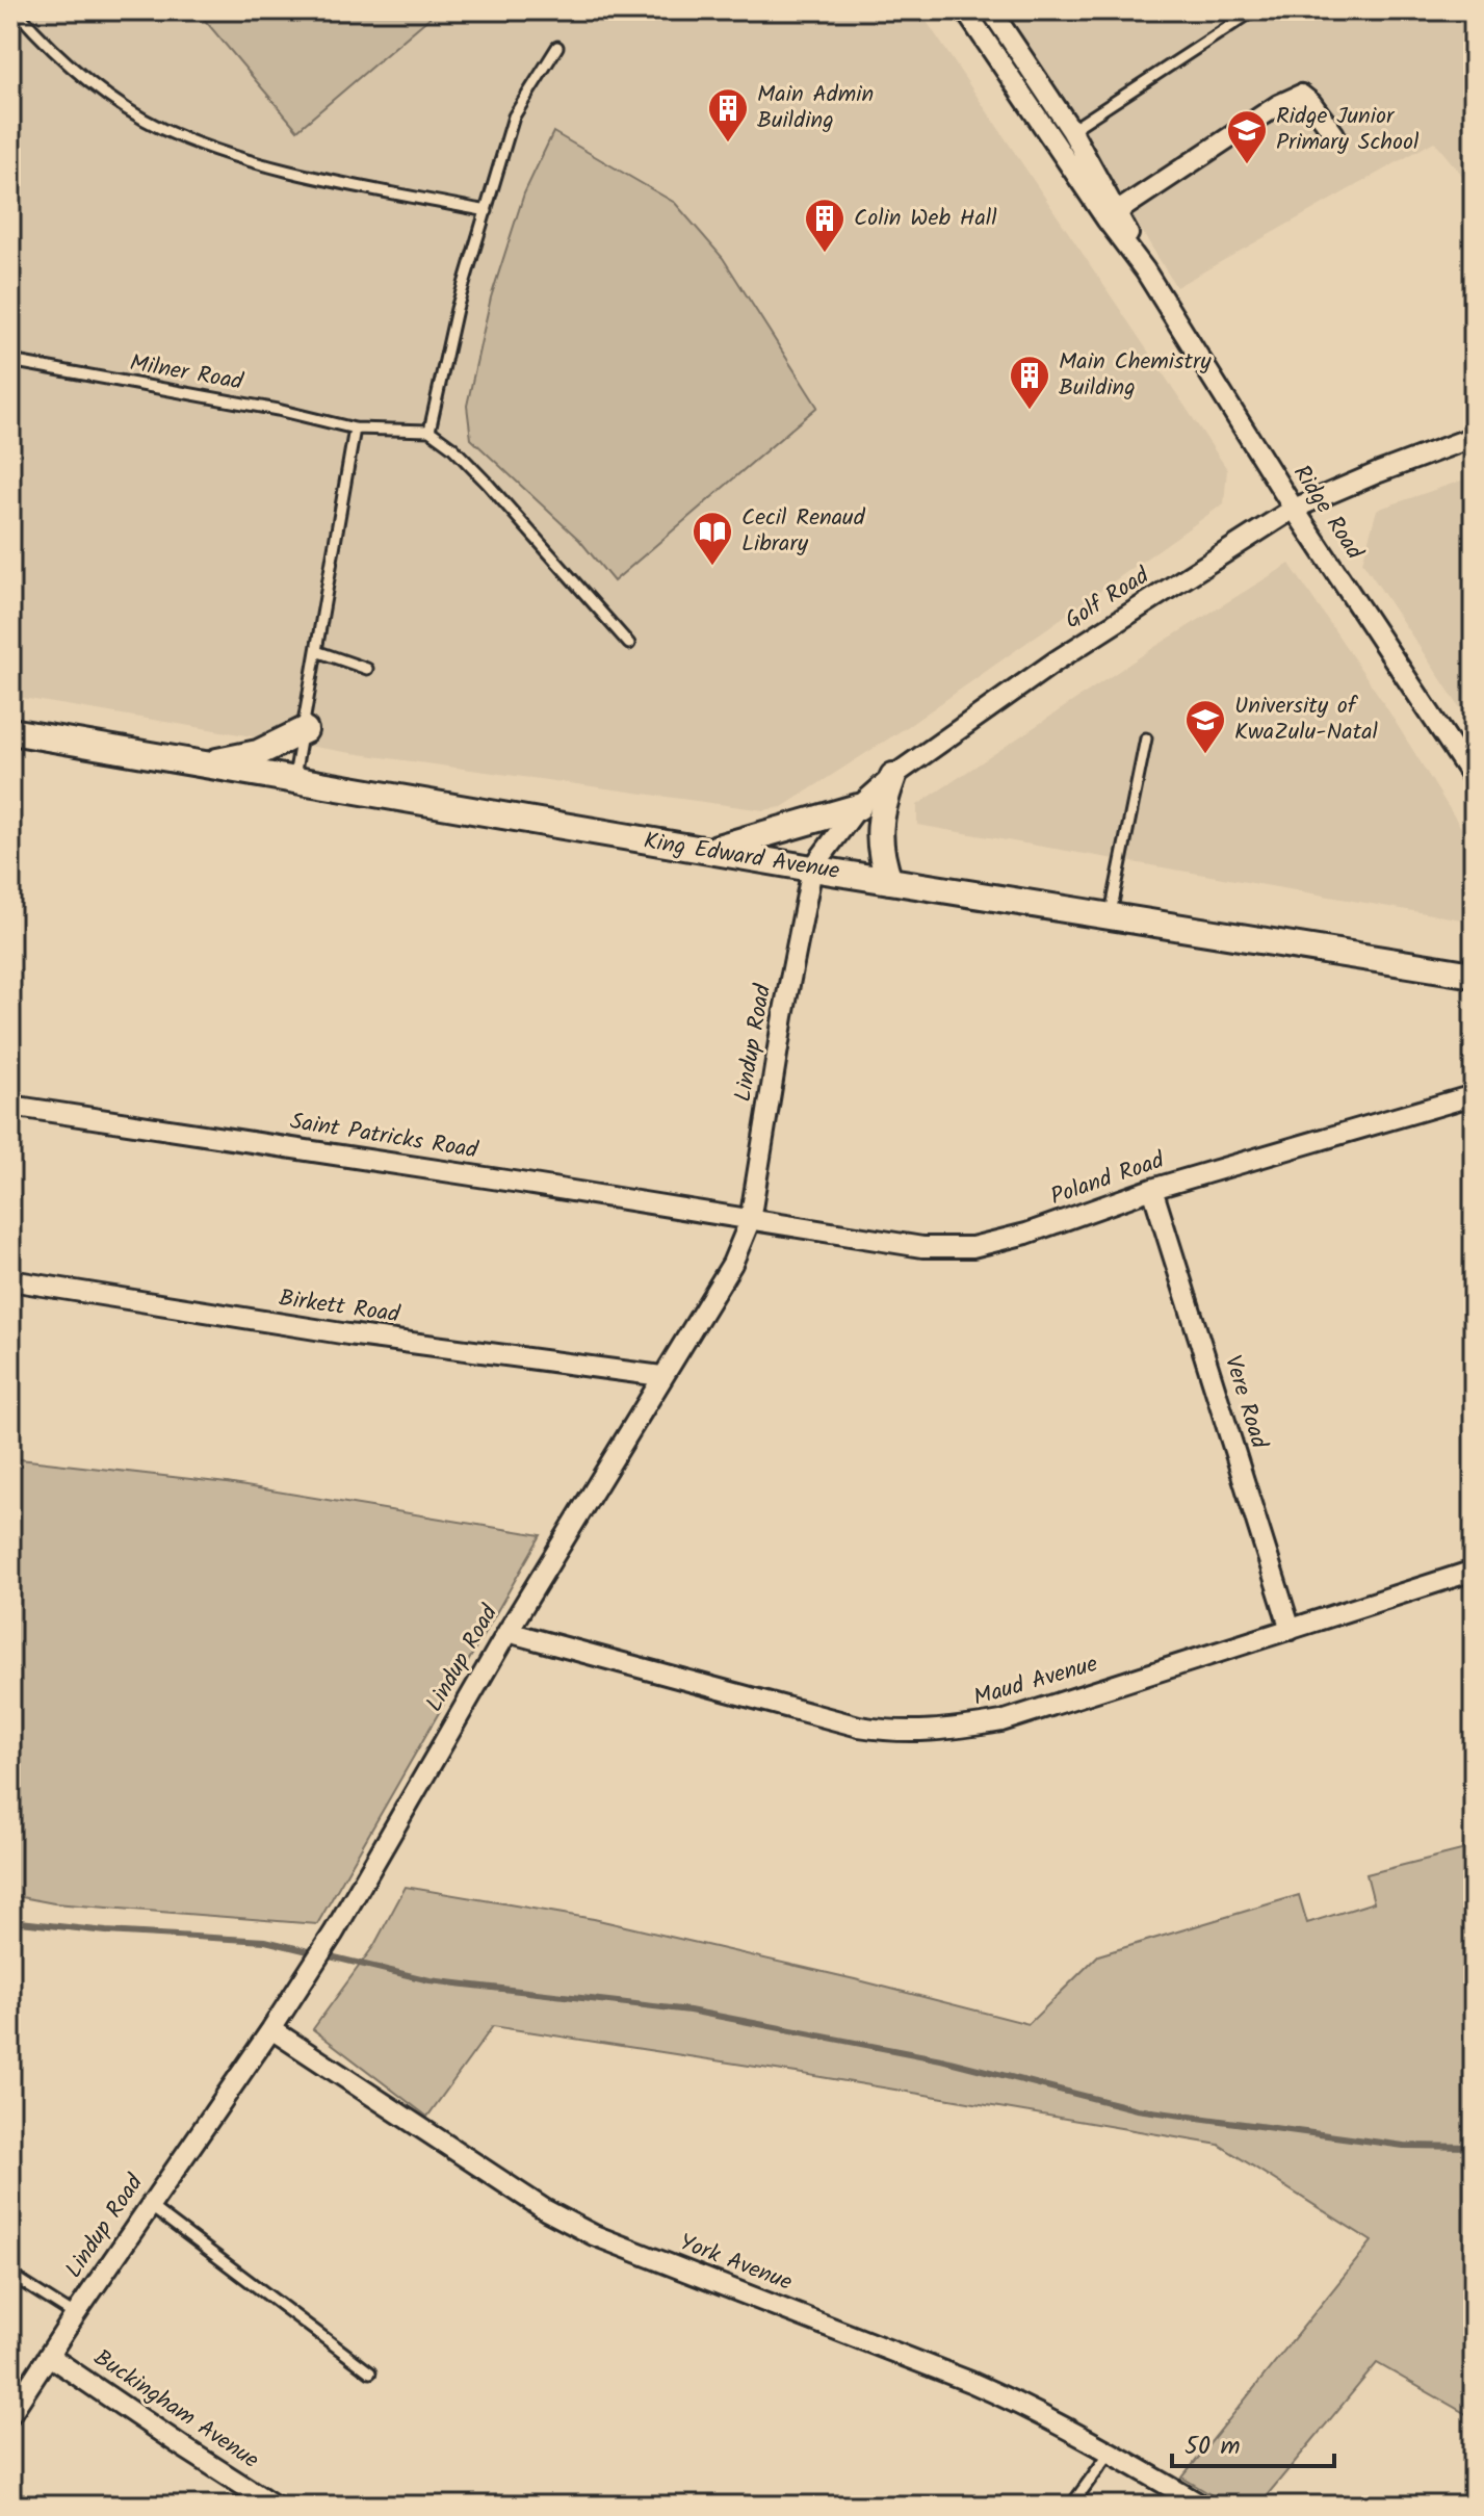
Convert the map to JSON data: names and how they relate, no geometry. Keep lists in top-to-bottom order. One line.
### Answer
{"streets":{"street":["Ridge Road","Golf Road","King Edward Avenue","Lindup Road","Saint Patricks Road","Poland Road","Birkett Road","Vere Road","Maud Avenue","York Avenue","Buckingham Avenue"],"lane":["Milner Road"]},"crossings":[["Ridge Road","Golf Road"],["Golf Road","King Edward Avenue"],["Golf Road","Lindup Road"],["King Edward Avenue","Lindup Road"],["Lindup Road","Saint Patricks Road"],["Lindup Road","Poland Road"],["Lindup Road","Birkett Road"],["Lindup Road","Maud Avenue"],["Lindup Road","York Avenue"],["Lindup Road","Buckingham Avenue"],["Saint Patricks Road","Poland Road"],["Poland Road","Vere Road"],["Vere Road","Maud Avenue"]],"places":{"building":["Main Admin Building","Colin Web Hall","Main Chemistry Building"],"school or university":["Ridge Junior Primary School","University of KwaZulu-Natal"],"library":["Cecil Renaud Library"]},"scale_bar":"50 m"}
